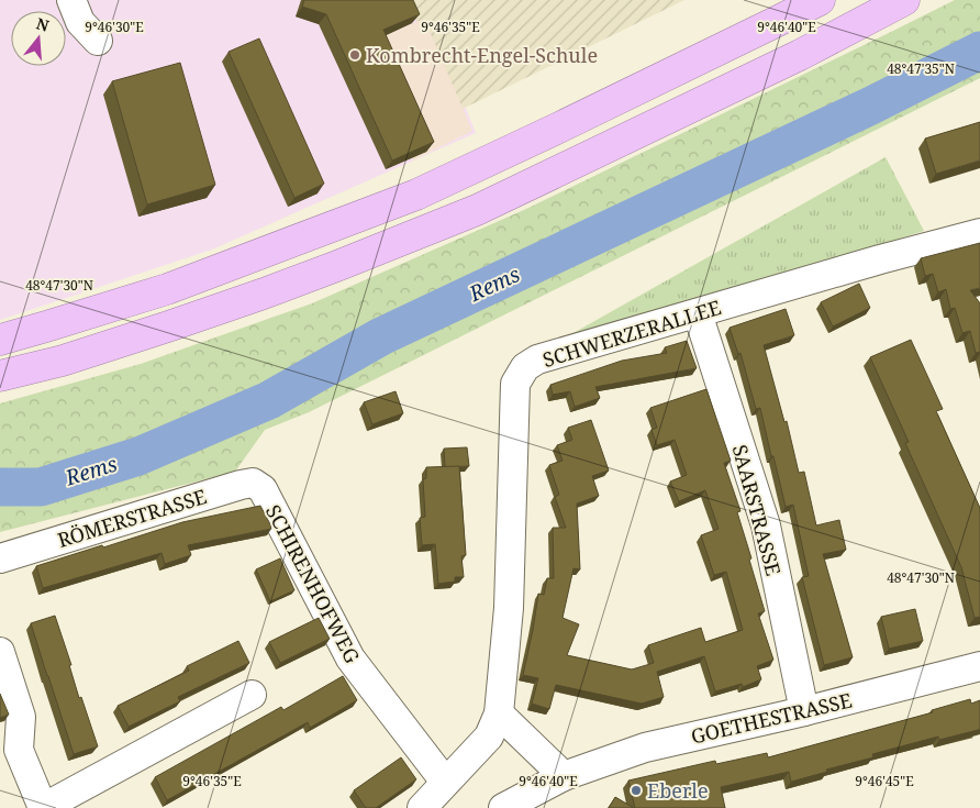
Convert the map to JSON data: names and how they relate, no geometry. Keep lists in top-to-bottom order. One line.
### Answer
{"streets":{"street":["SCHWERZERALLEE","SAARSTRASSE","RÖMERSTRASSE","SCHIRENHOFWEG","GOETHESTRASSE"]},"crossings":[["SCHWERZERALLEE","SAARSTRASSE"],["SCHWERZERALLEE","SCHIRENHOFWEG"],["SAARSTRASSE","GOETHESTRASSE"],["RÖMERSTRASSE","SCHIRENHOFWEG"]],"water":["Rems"],"places":["Kombrecht-Engel-Schule","Eberle"],"north":"top","coordinates":["9°46'30\"E","9°46'35\"E","9°46'40\"E","48°47'35\"N","48°47'30\"N","9°46'45\"E"]}
